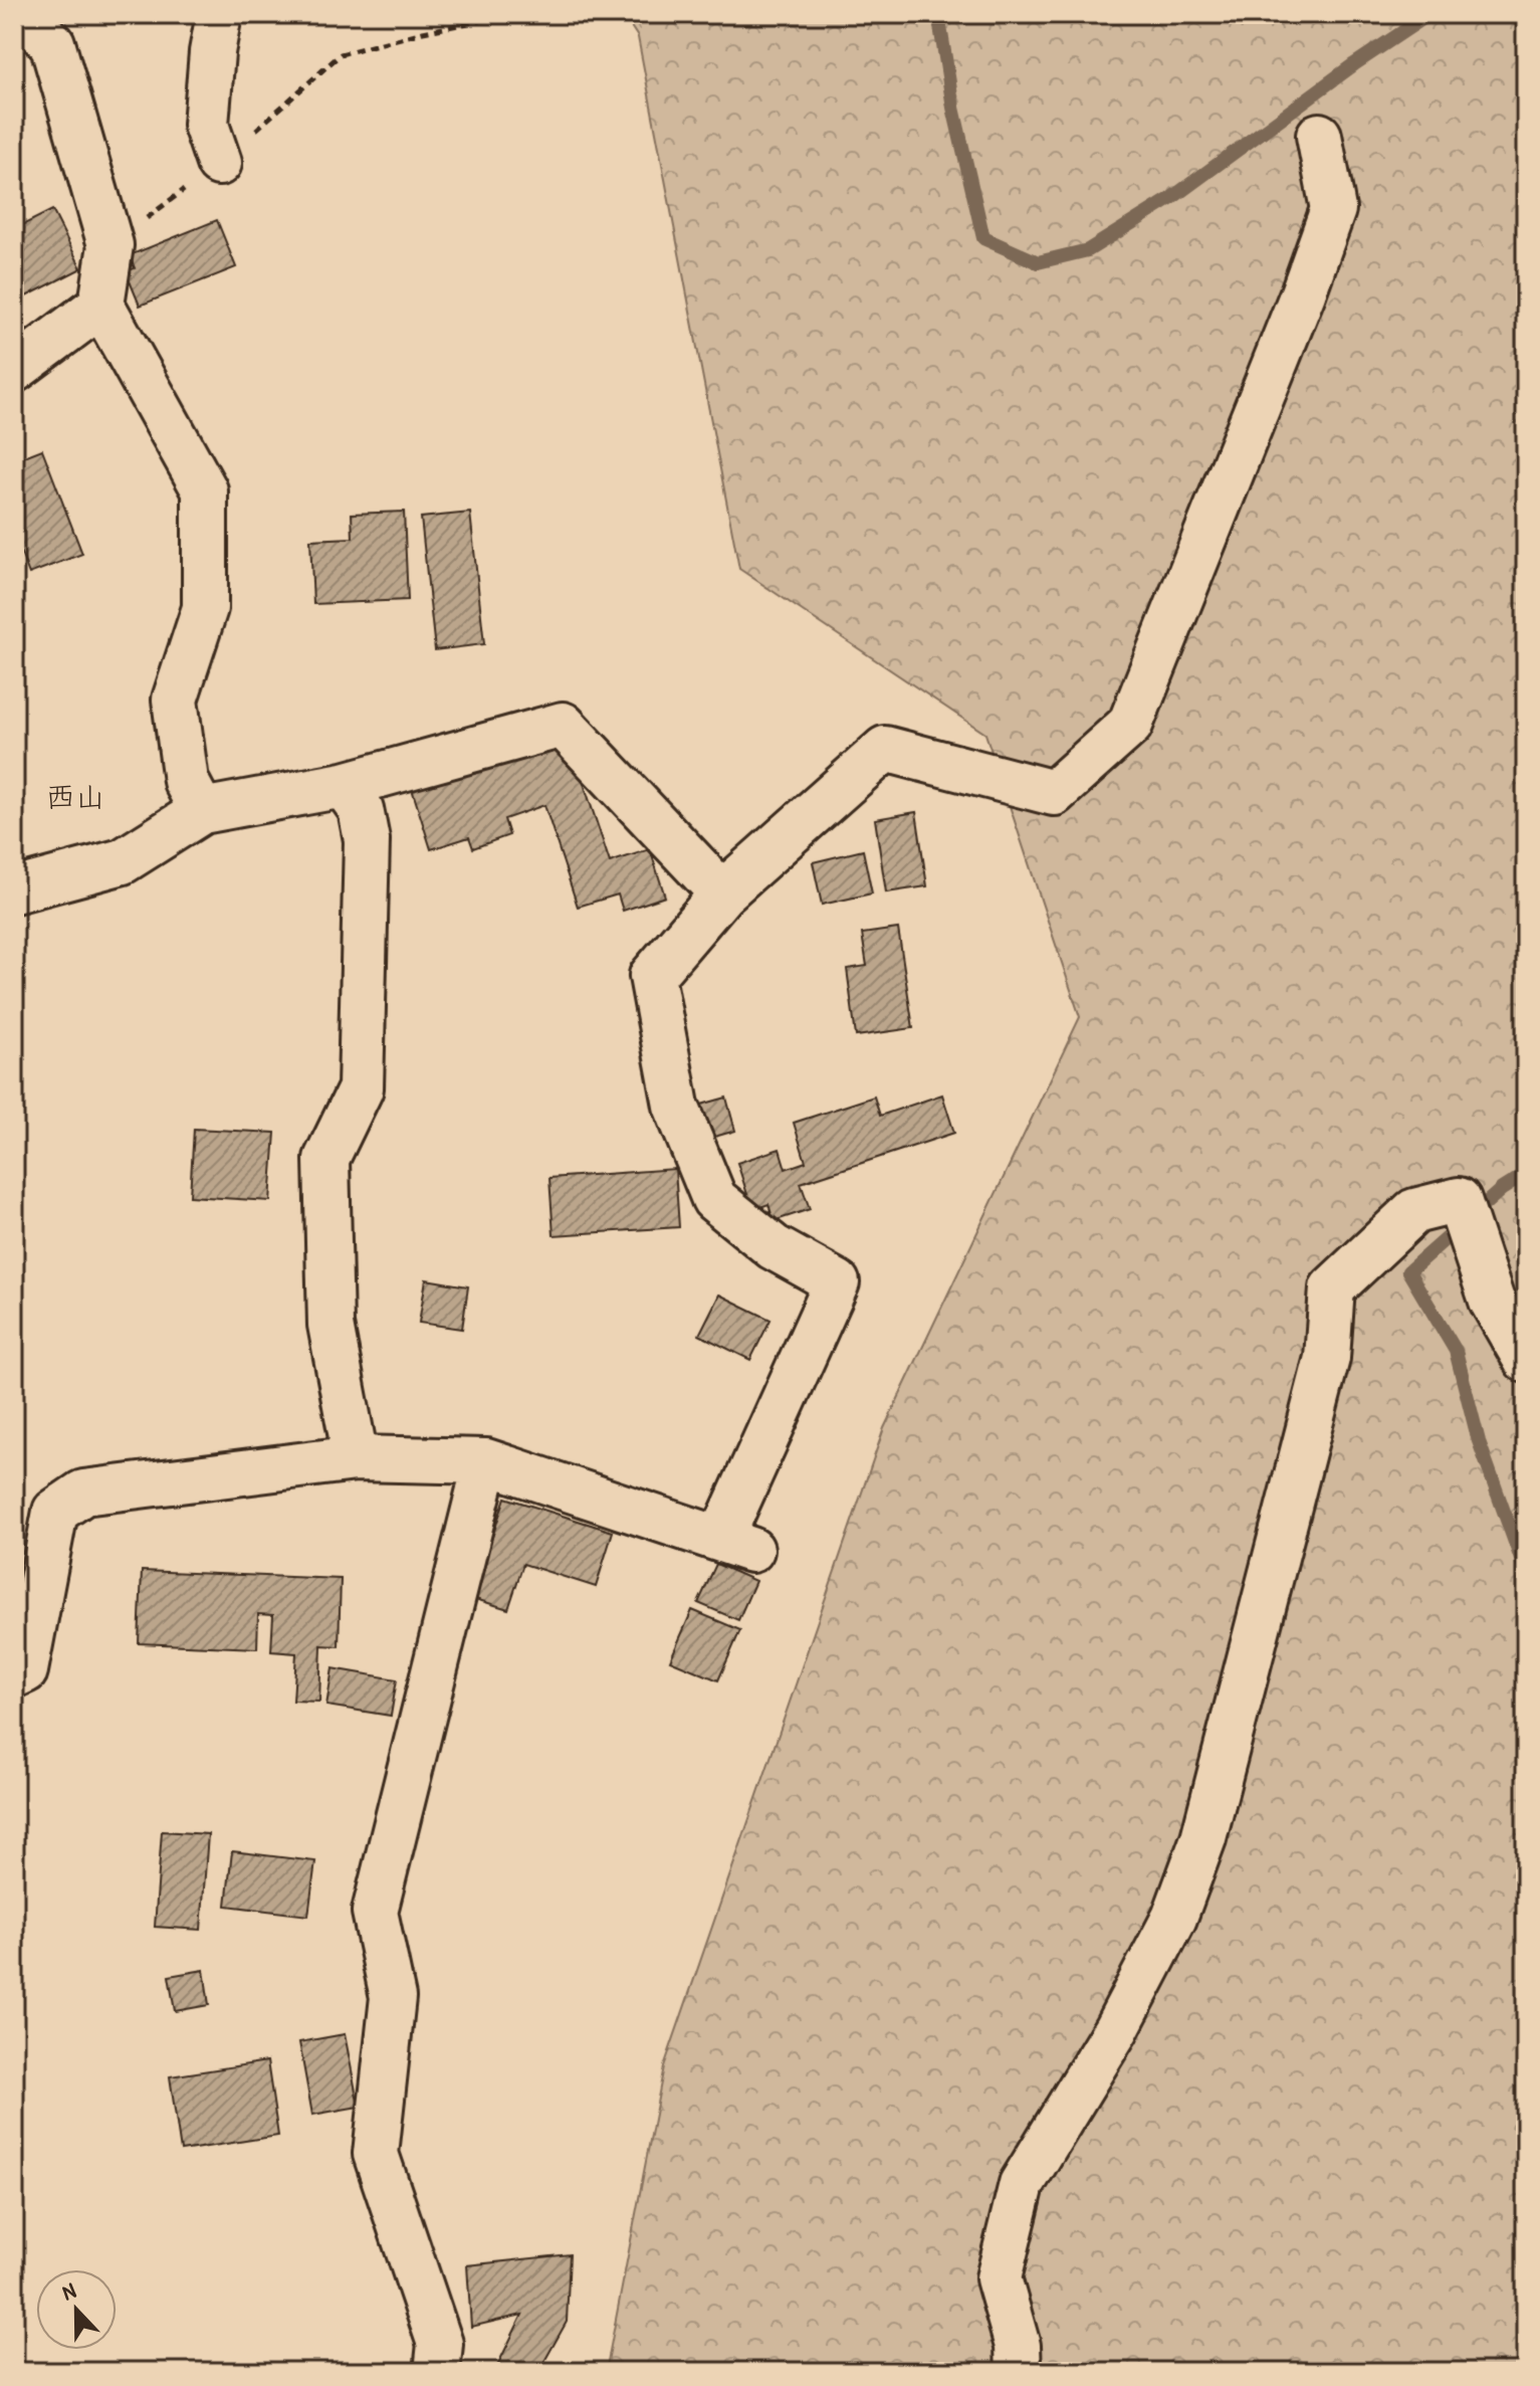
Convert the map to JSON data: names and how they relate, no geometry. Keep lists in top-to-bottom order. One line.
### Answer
{"districts":["西山"],"north":"top"}
